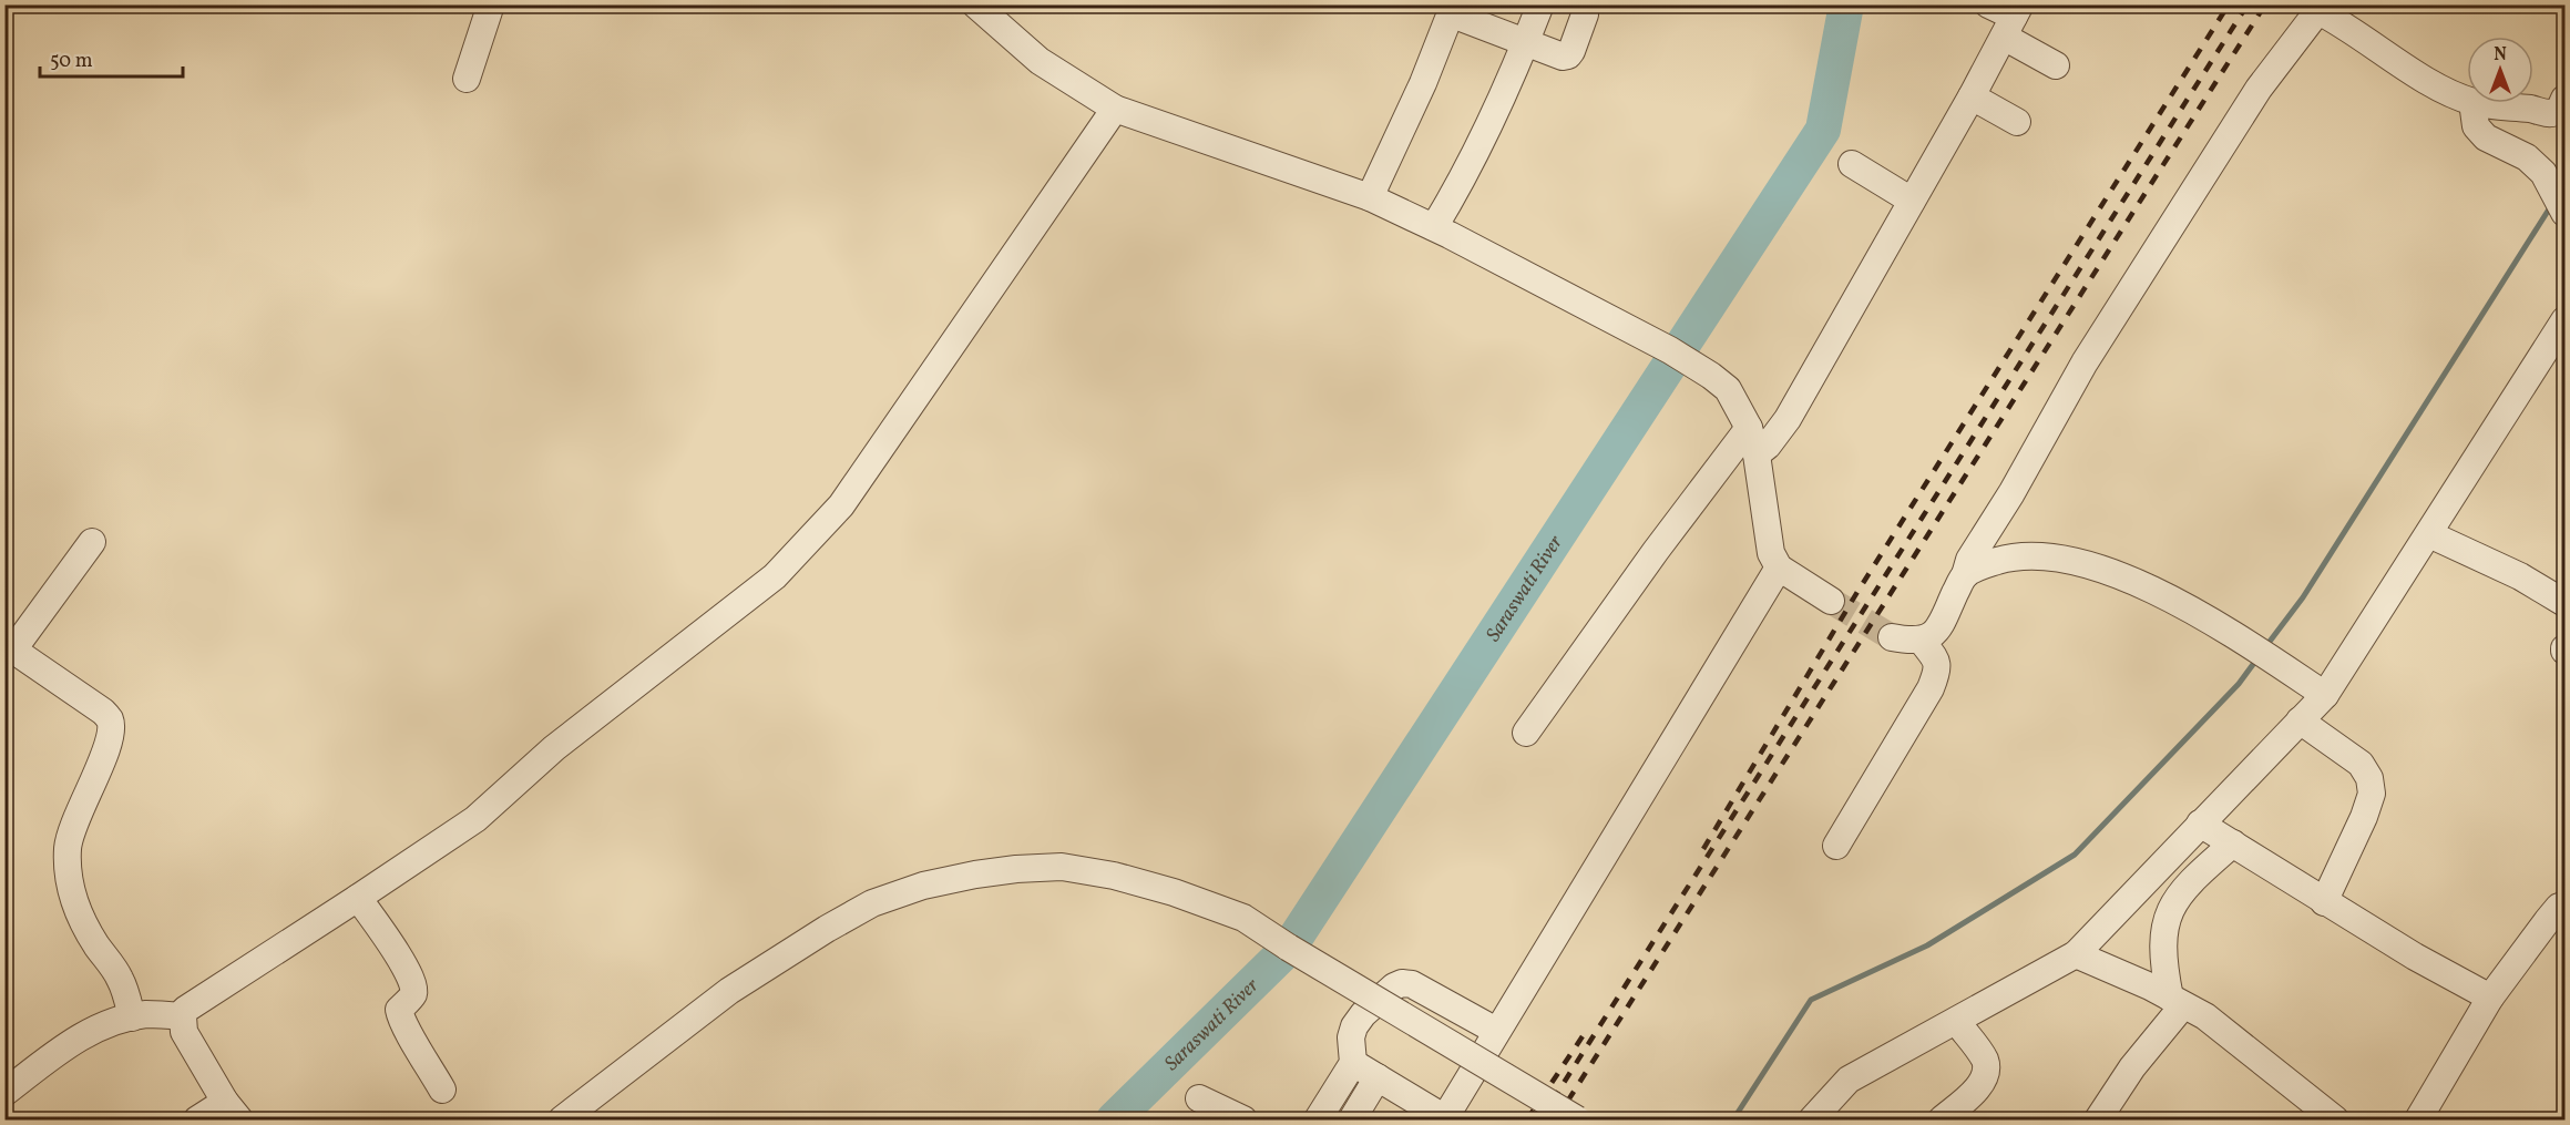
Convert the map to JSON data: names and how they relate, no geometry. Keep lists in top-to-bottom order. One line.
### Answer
{"water":["Saraswati River"],"scale_bar":"50 m","north":"top"}
